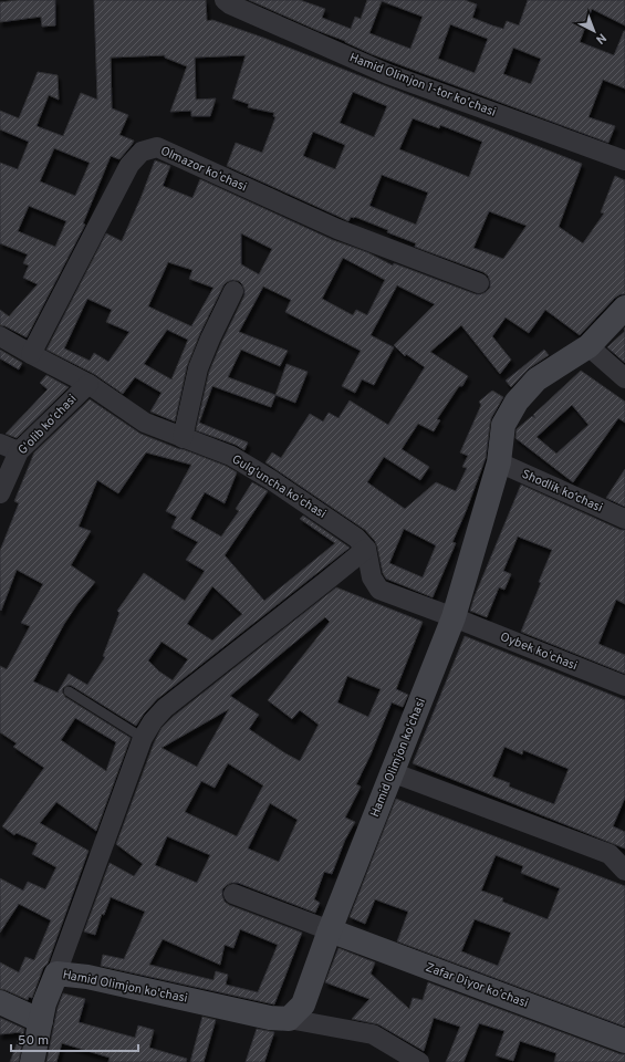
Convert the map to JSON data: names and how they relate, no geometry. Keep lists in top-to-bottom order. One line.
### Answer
{"streets":{"street":["Hamid Olimjon 1-tor koʼchasi","Olmazor koʻchasi","Gʻolib koʻchasi","Gulgʻuncha koʻchasi","Shodlik ko‘chasi","Oybek koʻchasi","Hamid Olimjon ko'chasi","Zafar Diyor koʻchasi"]},"crossings":[["Olmazor koʻchasi","Gulgʻuncha koʻchasi"],["Gʻolib koʻchasi","Gulgʻuncha koʻchasi"],["Shodlik ko‘chasi","Hamid Olimjon ko'chasi"],["Oybek koʻchasi","Hamid Olimjon ko'chasi"],["Hamid Olimjon ko'chasi","Zafar Diyor koʻchasi"]],"scale_bar":"50 m","north":"bottom right"}
